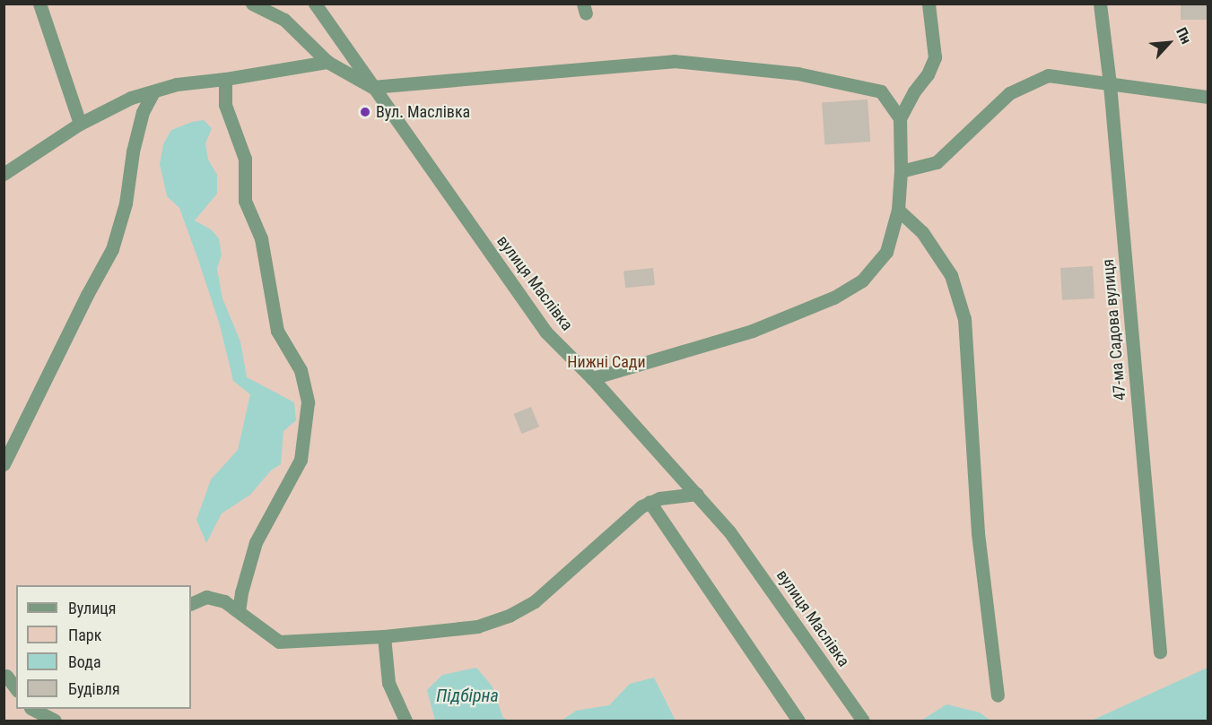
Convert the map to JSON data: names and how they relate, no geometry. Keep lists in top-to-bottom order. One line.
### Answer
{"streets":{"street":["вулиця Маслівка","47-ма Садова вулиця"]},"water":["Підбірна"],"parks":["Нижні Сади"],"places":["Вул. Маслівка"],"legend":["Вулиця","Парк","Вода","Будівля"],"north":"top right"}
